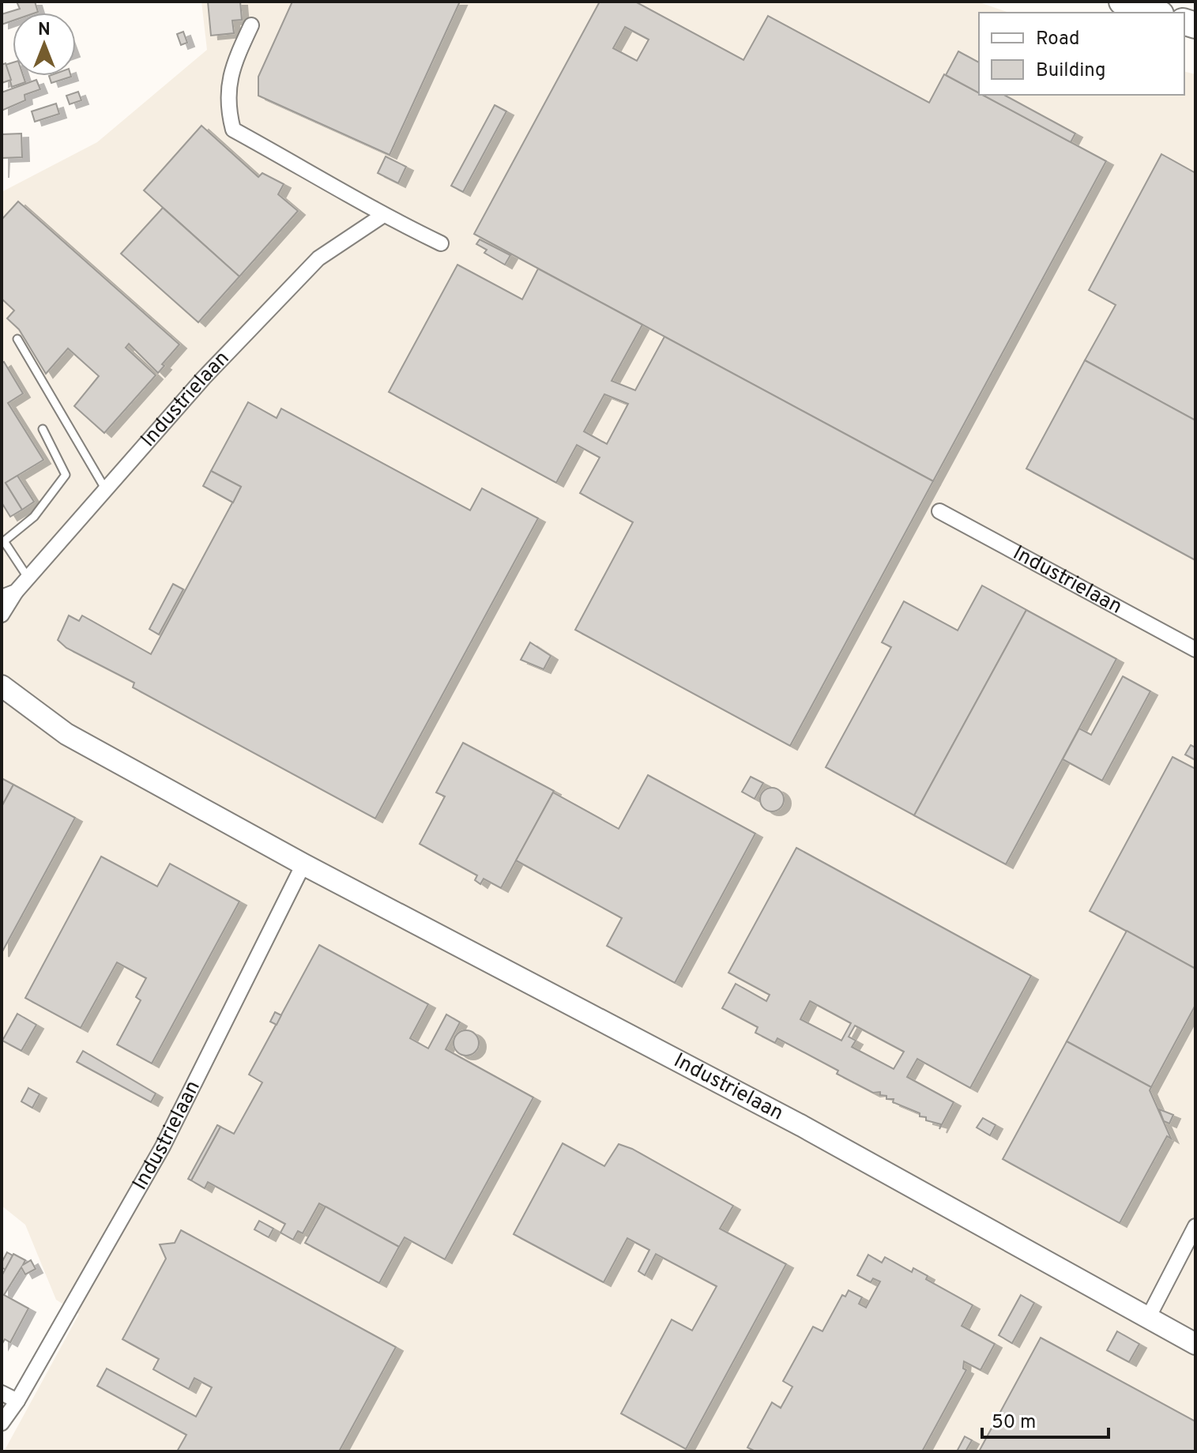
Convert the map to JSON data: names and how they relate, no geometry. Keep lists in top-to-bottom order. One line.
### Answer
{"streets":{"street":["Industrielaan"]},"legend":["Road","Building"],"scale_bar":"50 m","north":"top"}
